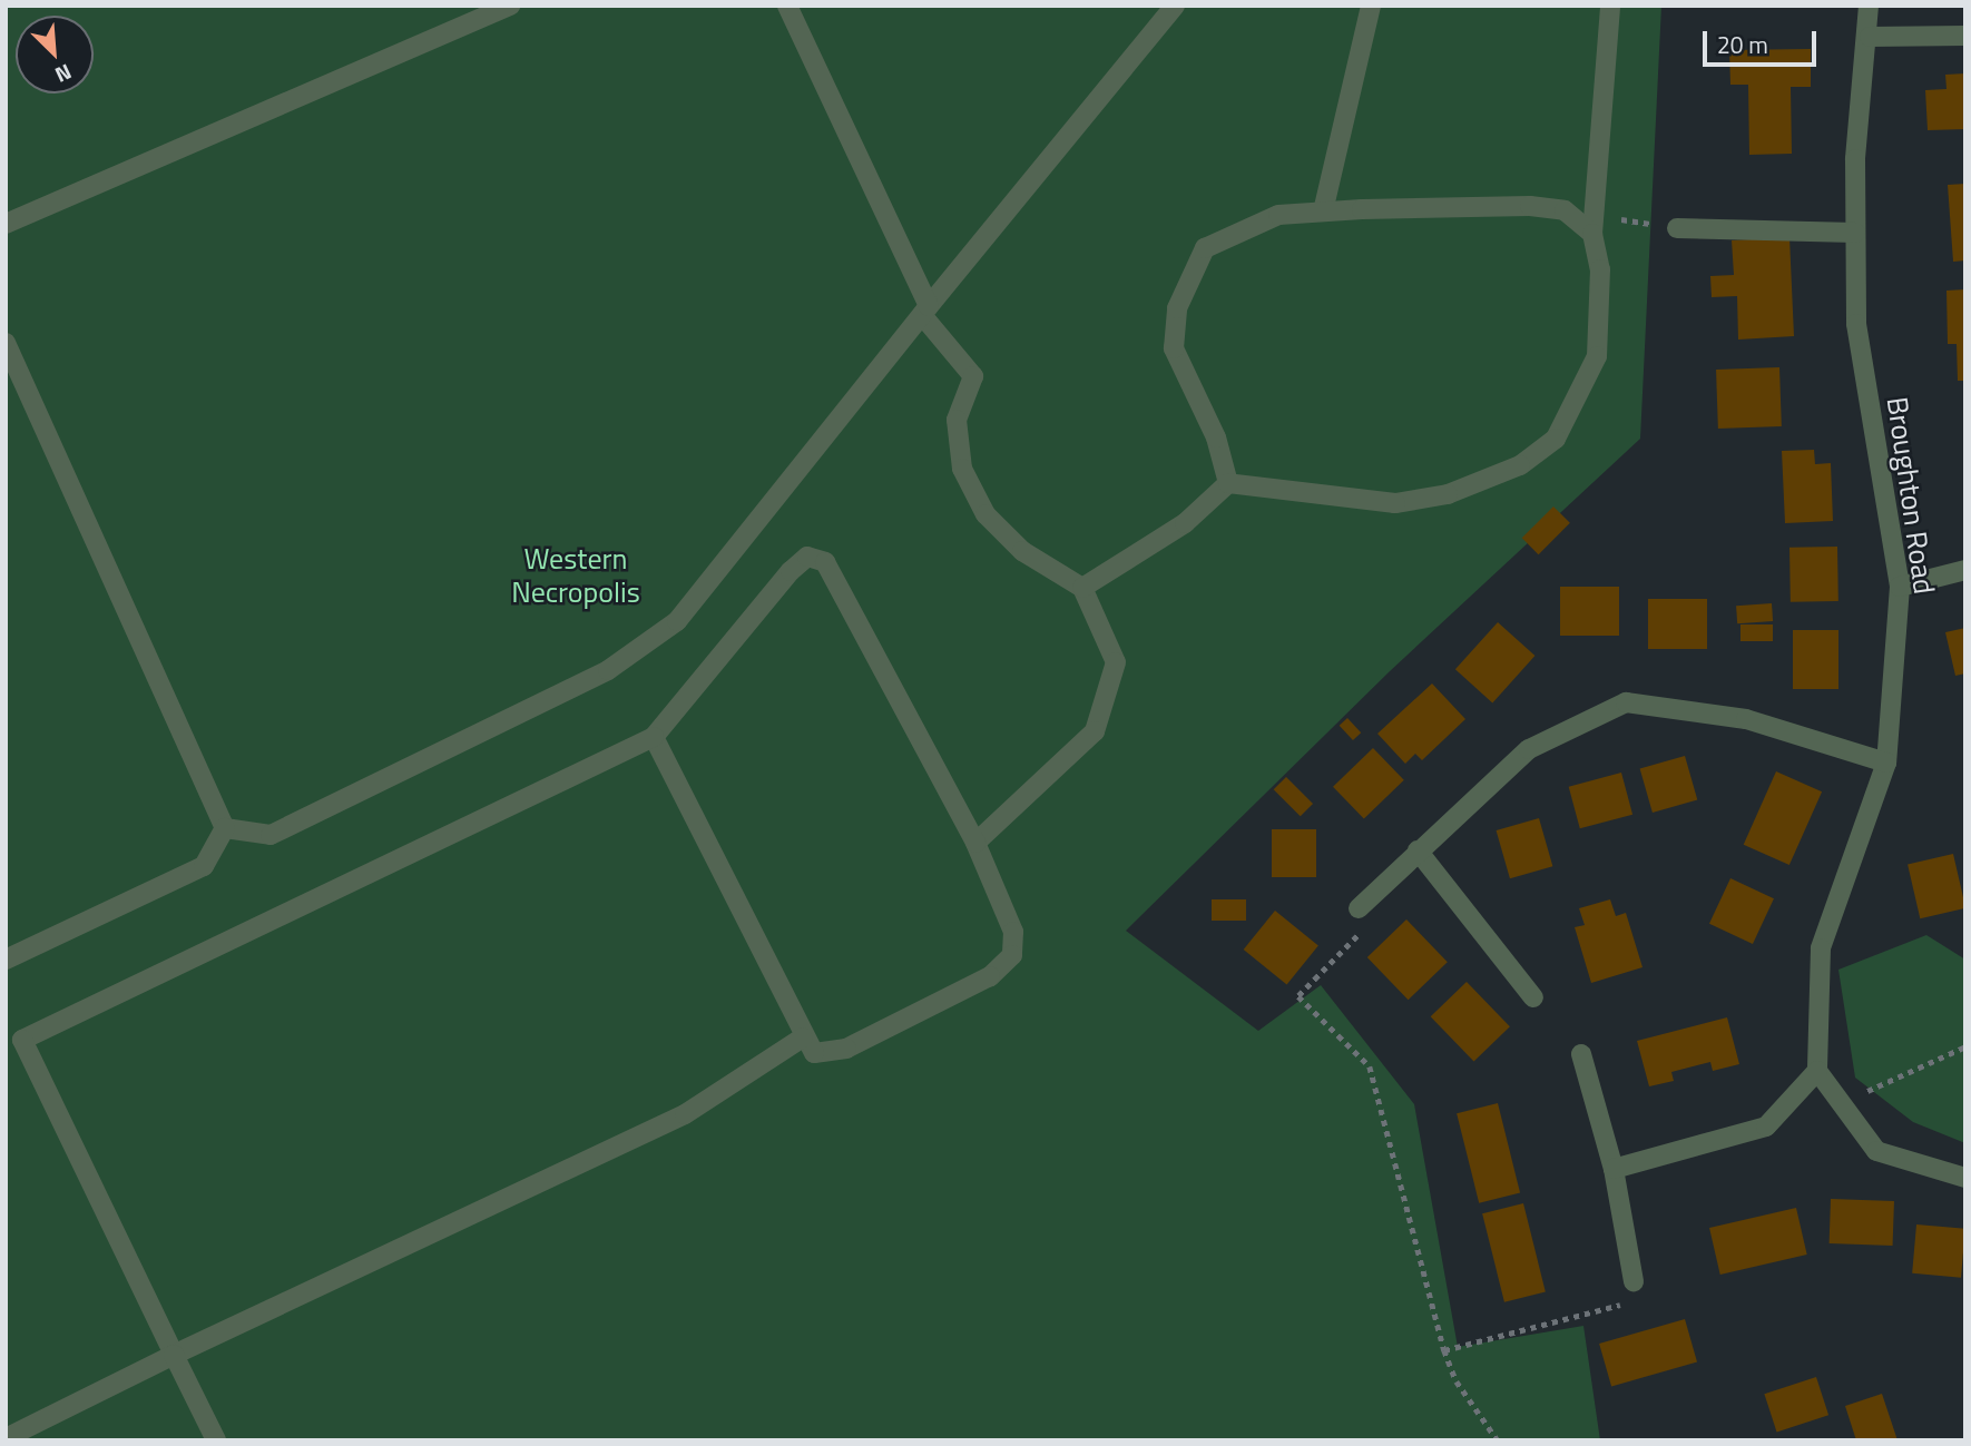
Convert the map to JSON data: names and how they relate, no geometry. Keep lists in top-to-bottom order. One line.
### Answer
{"streets":{"street":["Broughton Road"]},"parks":["Western Necropolis"],"scale_bar":"20 m","north":"bottom right"}
